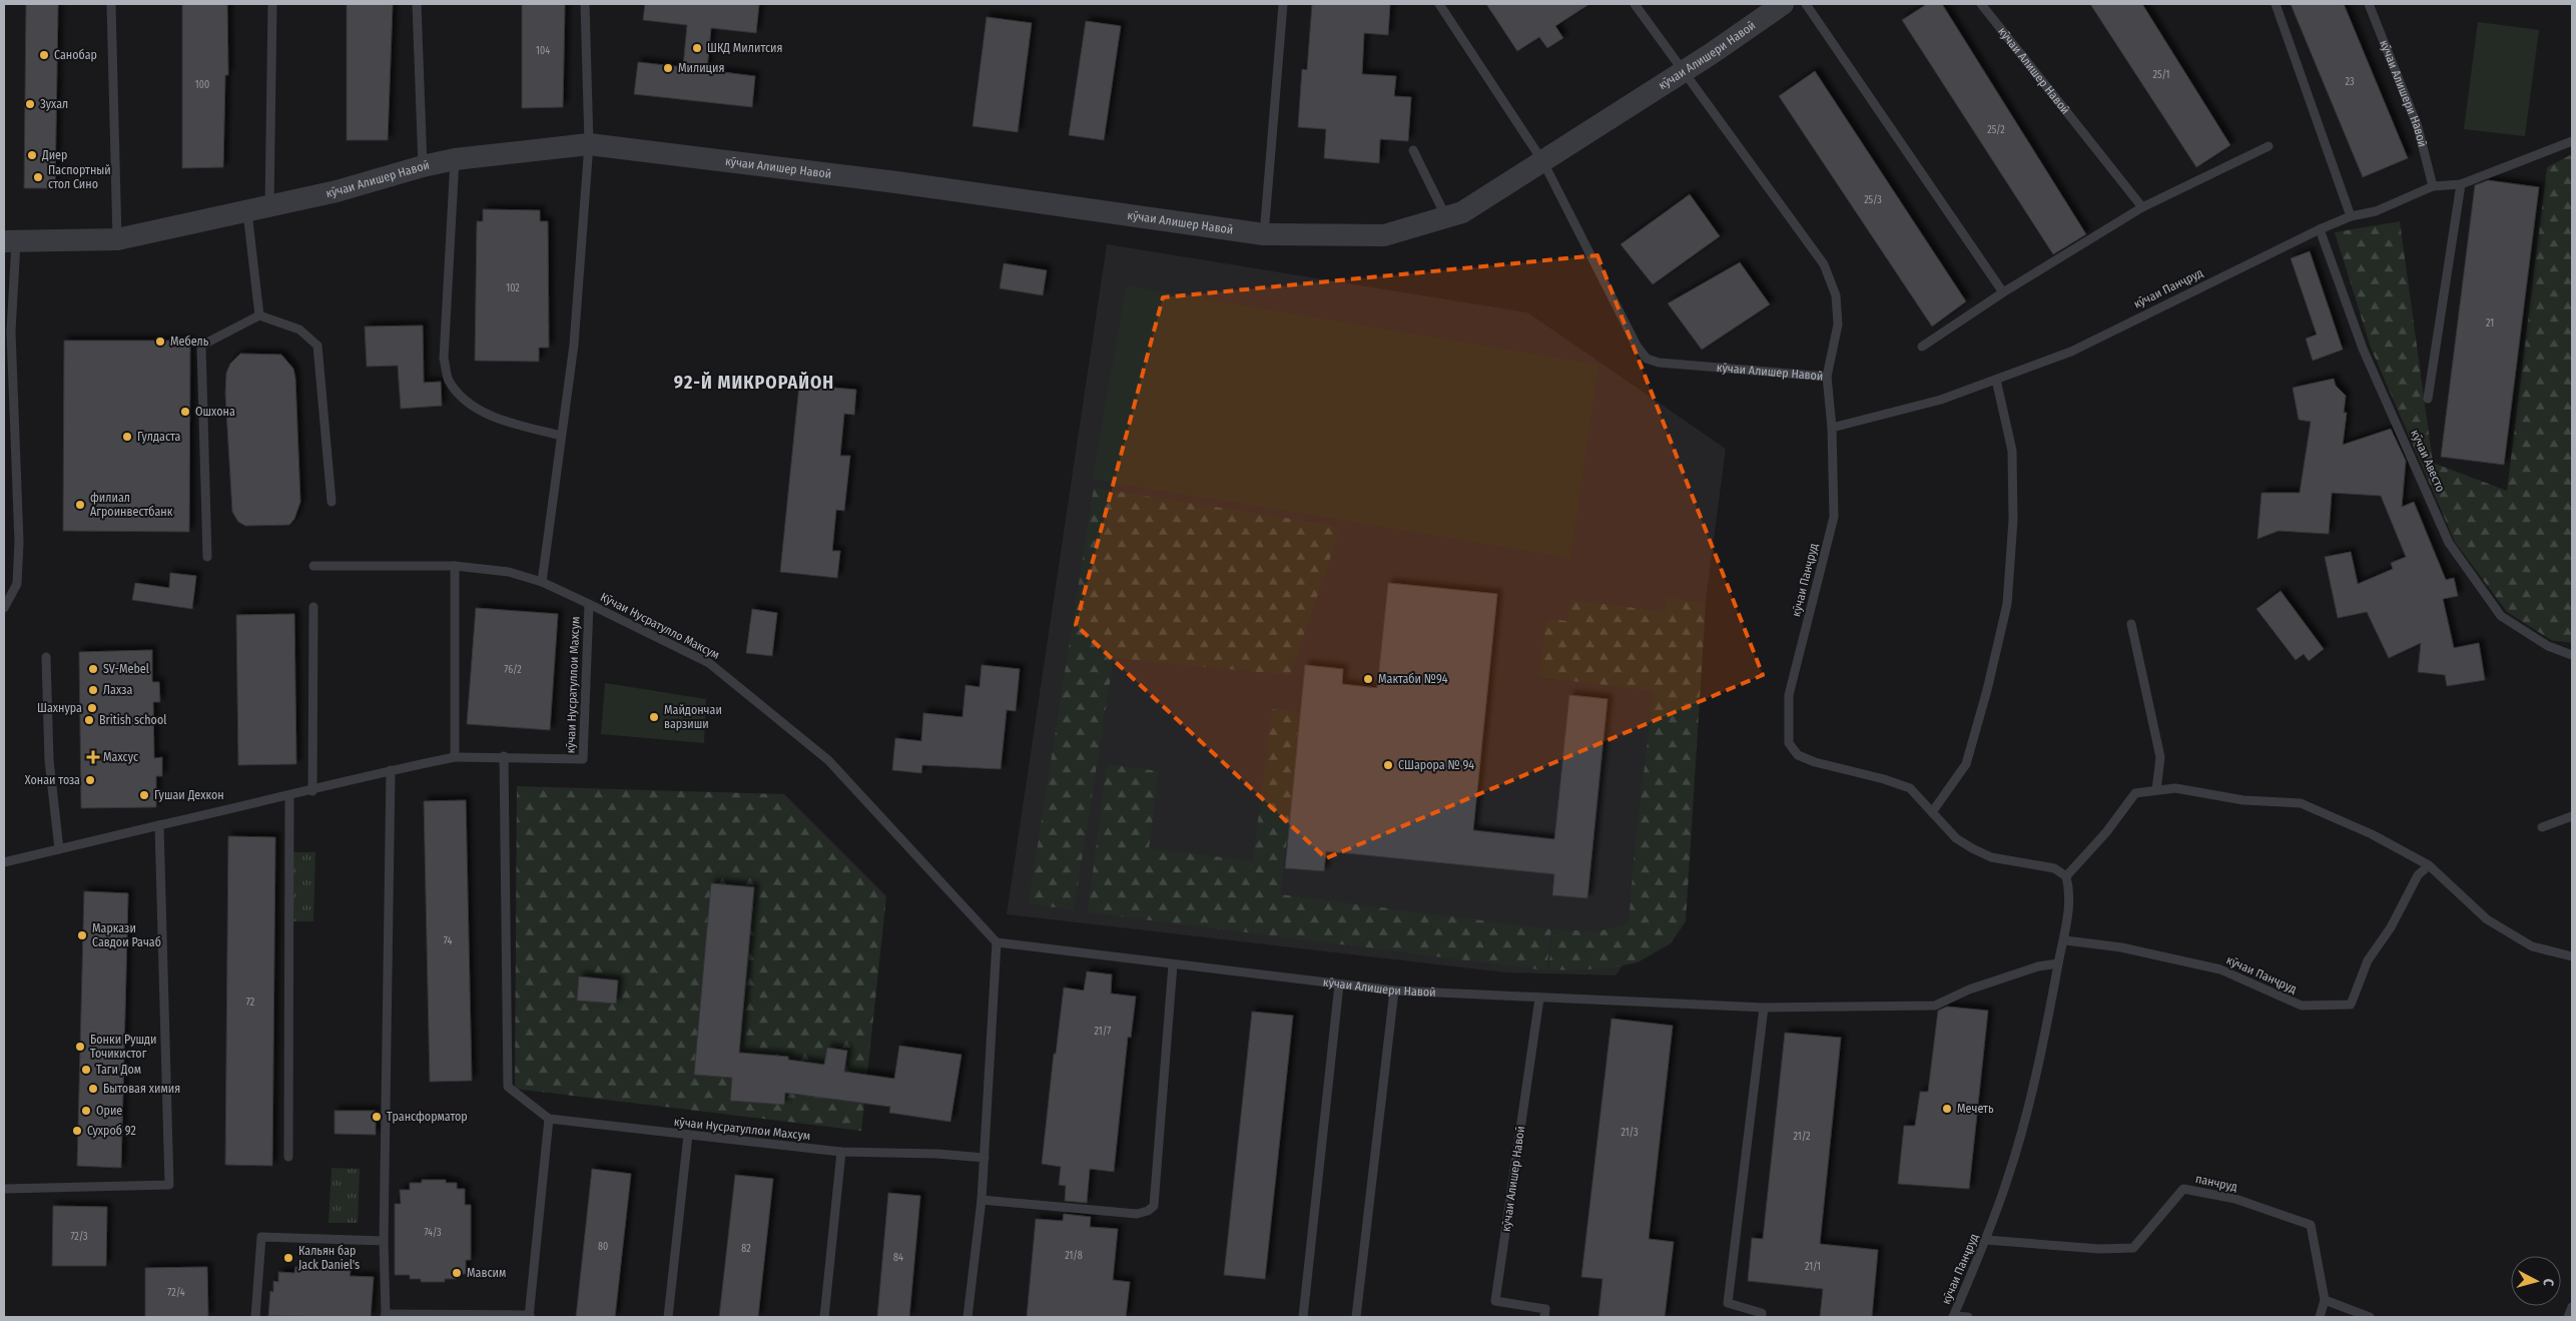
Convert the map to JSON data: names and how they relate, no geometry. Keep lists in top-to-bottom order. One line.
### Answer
{"streets":{"street":["кӯчаи Алишери Навоӣ","кӯчаи Алишер Навоӣ"],"lane":["кӯчаи Панҷруд","кӯчаи Авесто","Кӯчаи Нусратулло Максум","кӯчаи Нусратуллои Махсум","панчруд"]},"crossings":[["кӯчаи Алишери Навоӣ","кӯчаи Алишер Навоӣ"],["кӯчаи Алишери Навоӣ","кӯчаи Панҷруд"],["кӯчаи Алишери Навоӣ","Кӯчаи Нусратулло Максум"],["кӯчаи Панҷруд","кӯчаи Авесто"],["кӯчаи Панҷруд","панчруд"],["Кӯчаи Нусратулло Максум","кӯчаи Нусратуллои Махсум"]],"districts":["92-Й МИКРОРАЙОН"],"places":{"other":["ШКД Милитсия","Санобар","Милиция","Зухал","Диер","Паспортный стол Сино","Мебель","Ошхона","Гулдаста","филиал Агроинвестбанк","SV-Mebel","Мактаби №94","Лахза","Шахнура","Майдончаи варзиши","British school","СШарора № 94","Хонаи тоза","Гушаи Дехкон","Маркази Савдои Рачаб","Бонки Рушди Точикистог","Таги Дом","Бытовая химия","Мечеть","Орие","Трансформатор","Сухроб 92","Кальян бар Jack Daniel's","Мавсим"],"health":["Махсус"]},"house_numbers":["104","25/1","23","100","25/2","25/3","102","21","76/2","74","72","21/7","21/3","21/2","74/3","72/3","80","82","21/8","84","21/1","72/4"],"north":"right"}
